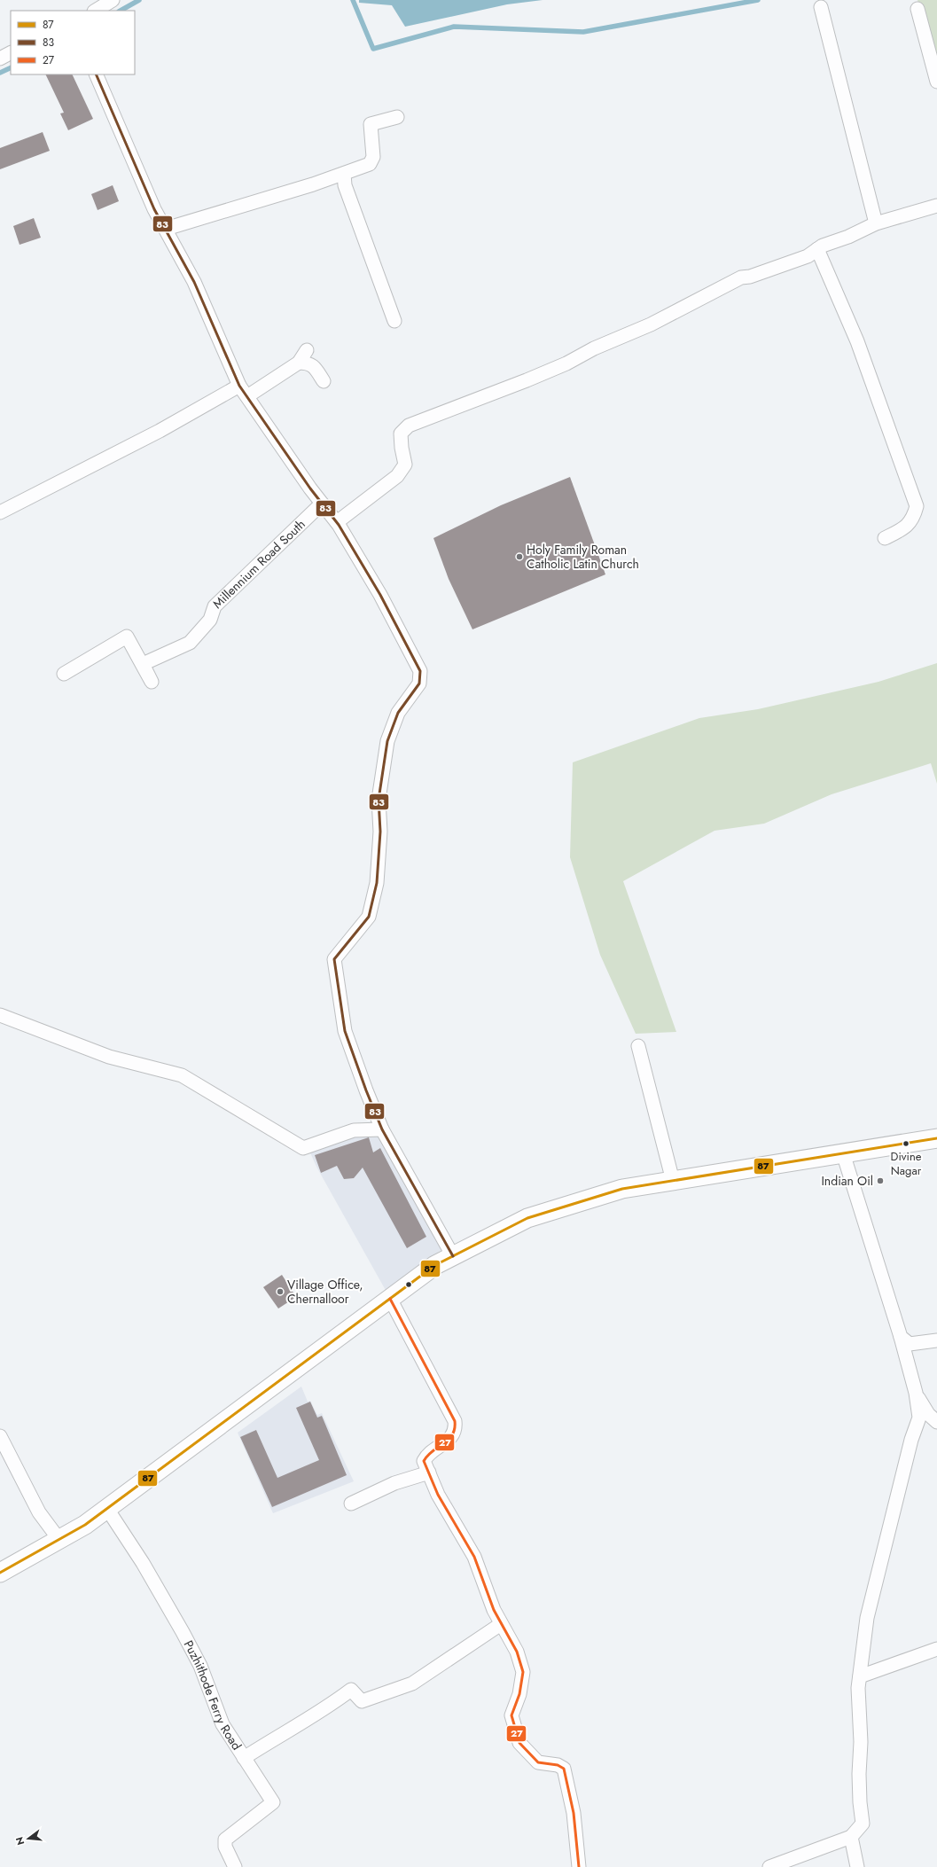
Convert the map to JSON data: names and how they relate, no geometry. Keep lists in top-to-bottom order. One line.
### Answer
{"streets":{"street":["Millennium Road South","Puzhithode Ferry Road"]},"places":["Holy Family Roman Catholic Latin Church","Divine Nagar","Indian Oil","Village Office, Chernalloor"],"lines":["transit line 83","transit line 87","transit line 27"],"legend":["87","83","27"],"north":"left"}
